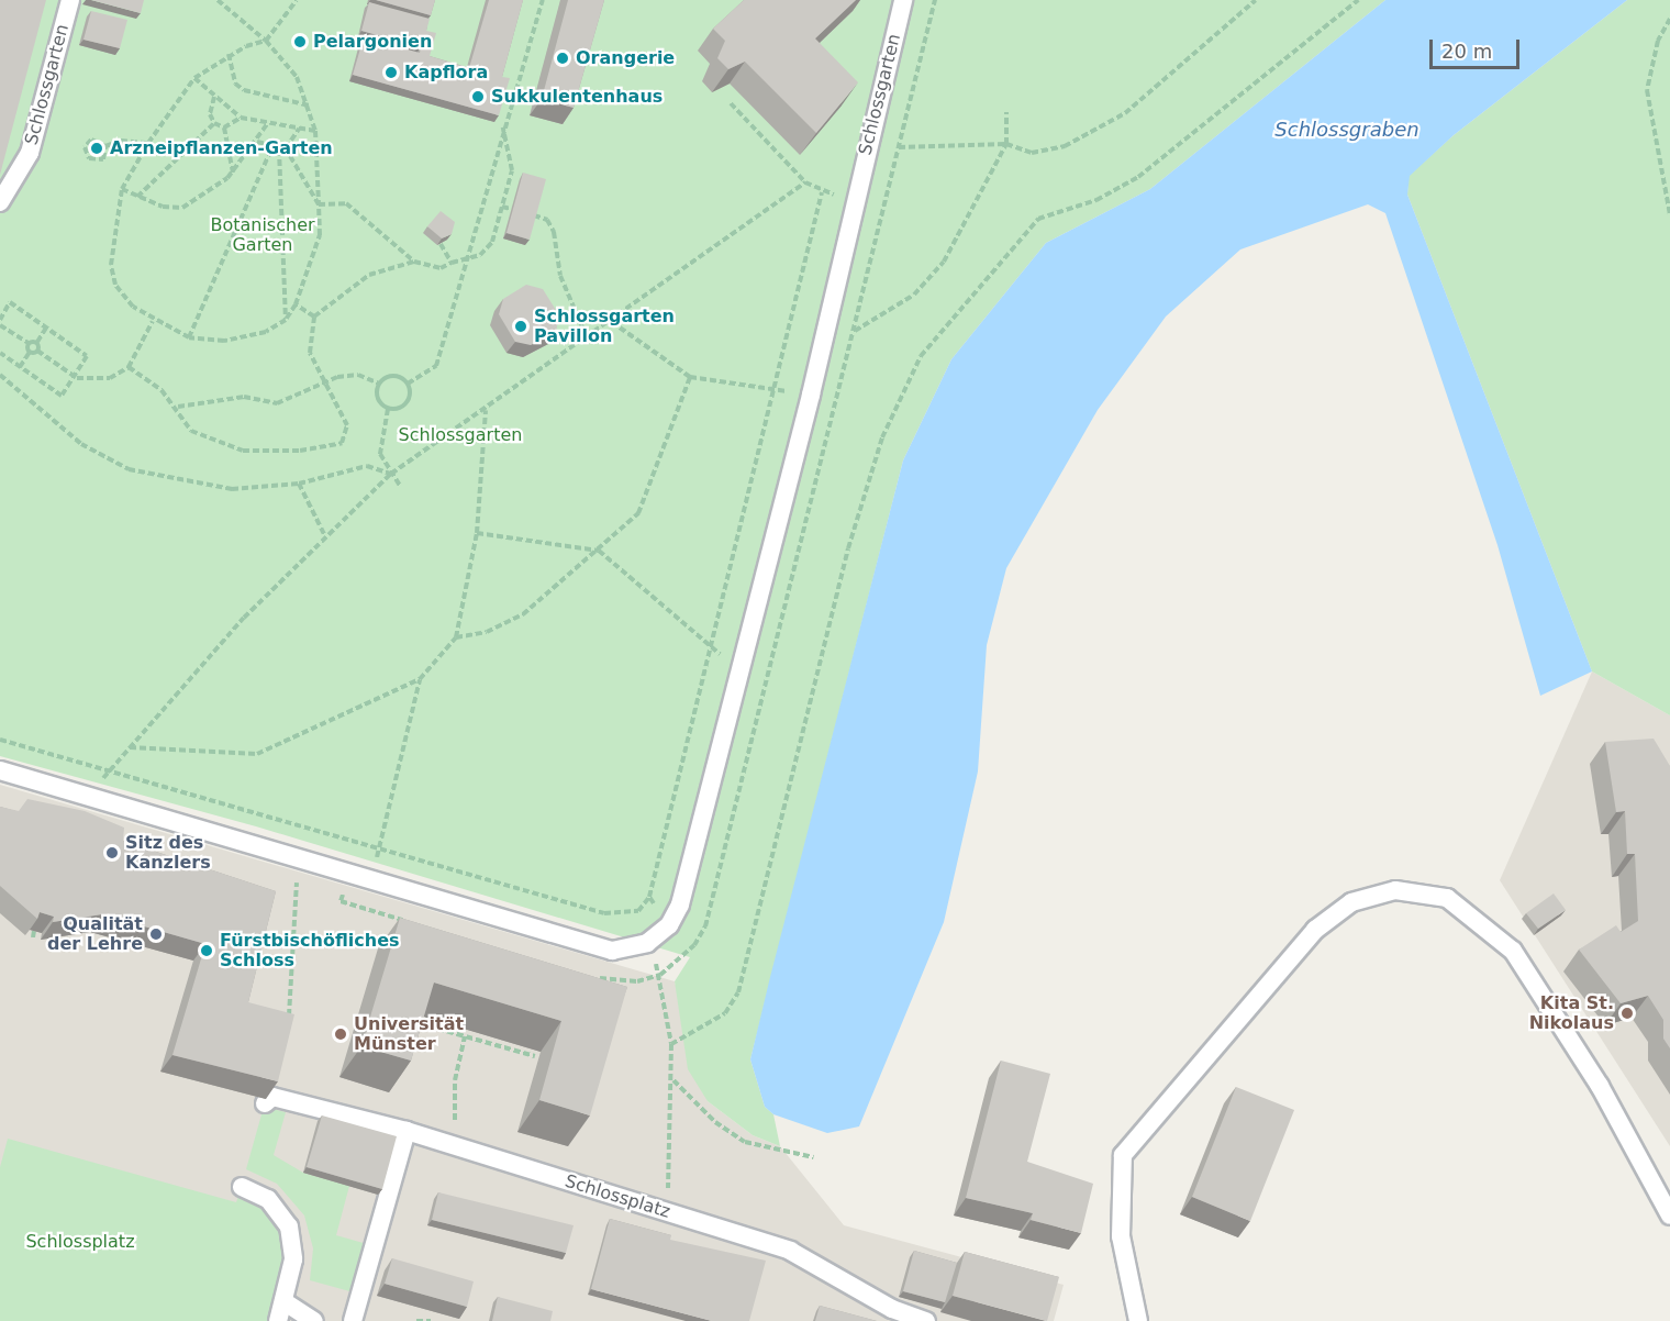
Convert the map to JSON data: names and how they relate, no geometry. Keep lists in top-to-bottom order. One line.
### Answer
{"streets":{"lane":["Schlossgarten","Schlossplatz"]},"water":["Schlossgraben"],"parks":["Botanischer Garten","Schlossgarten","Schlossplatz"],"places":["Pelargonien","Orangerie","Kapflora","Sukkulentenhaus","Arzneipflanzen-Garten","Schlossgarten Pavillon","Sitz des Kanzlers","Qualität der Lehre","Fürstbischöfliches Schloss","Kita St. Nikolaus","Universität Münster"],"scale_bar":"20 m"}
